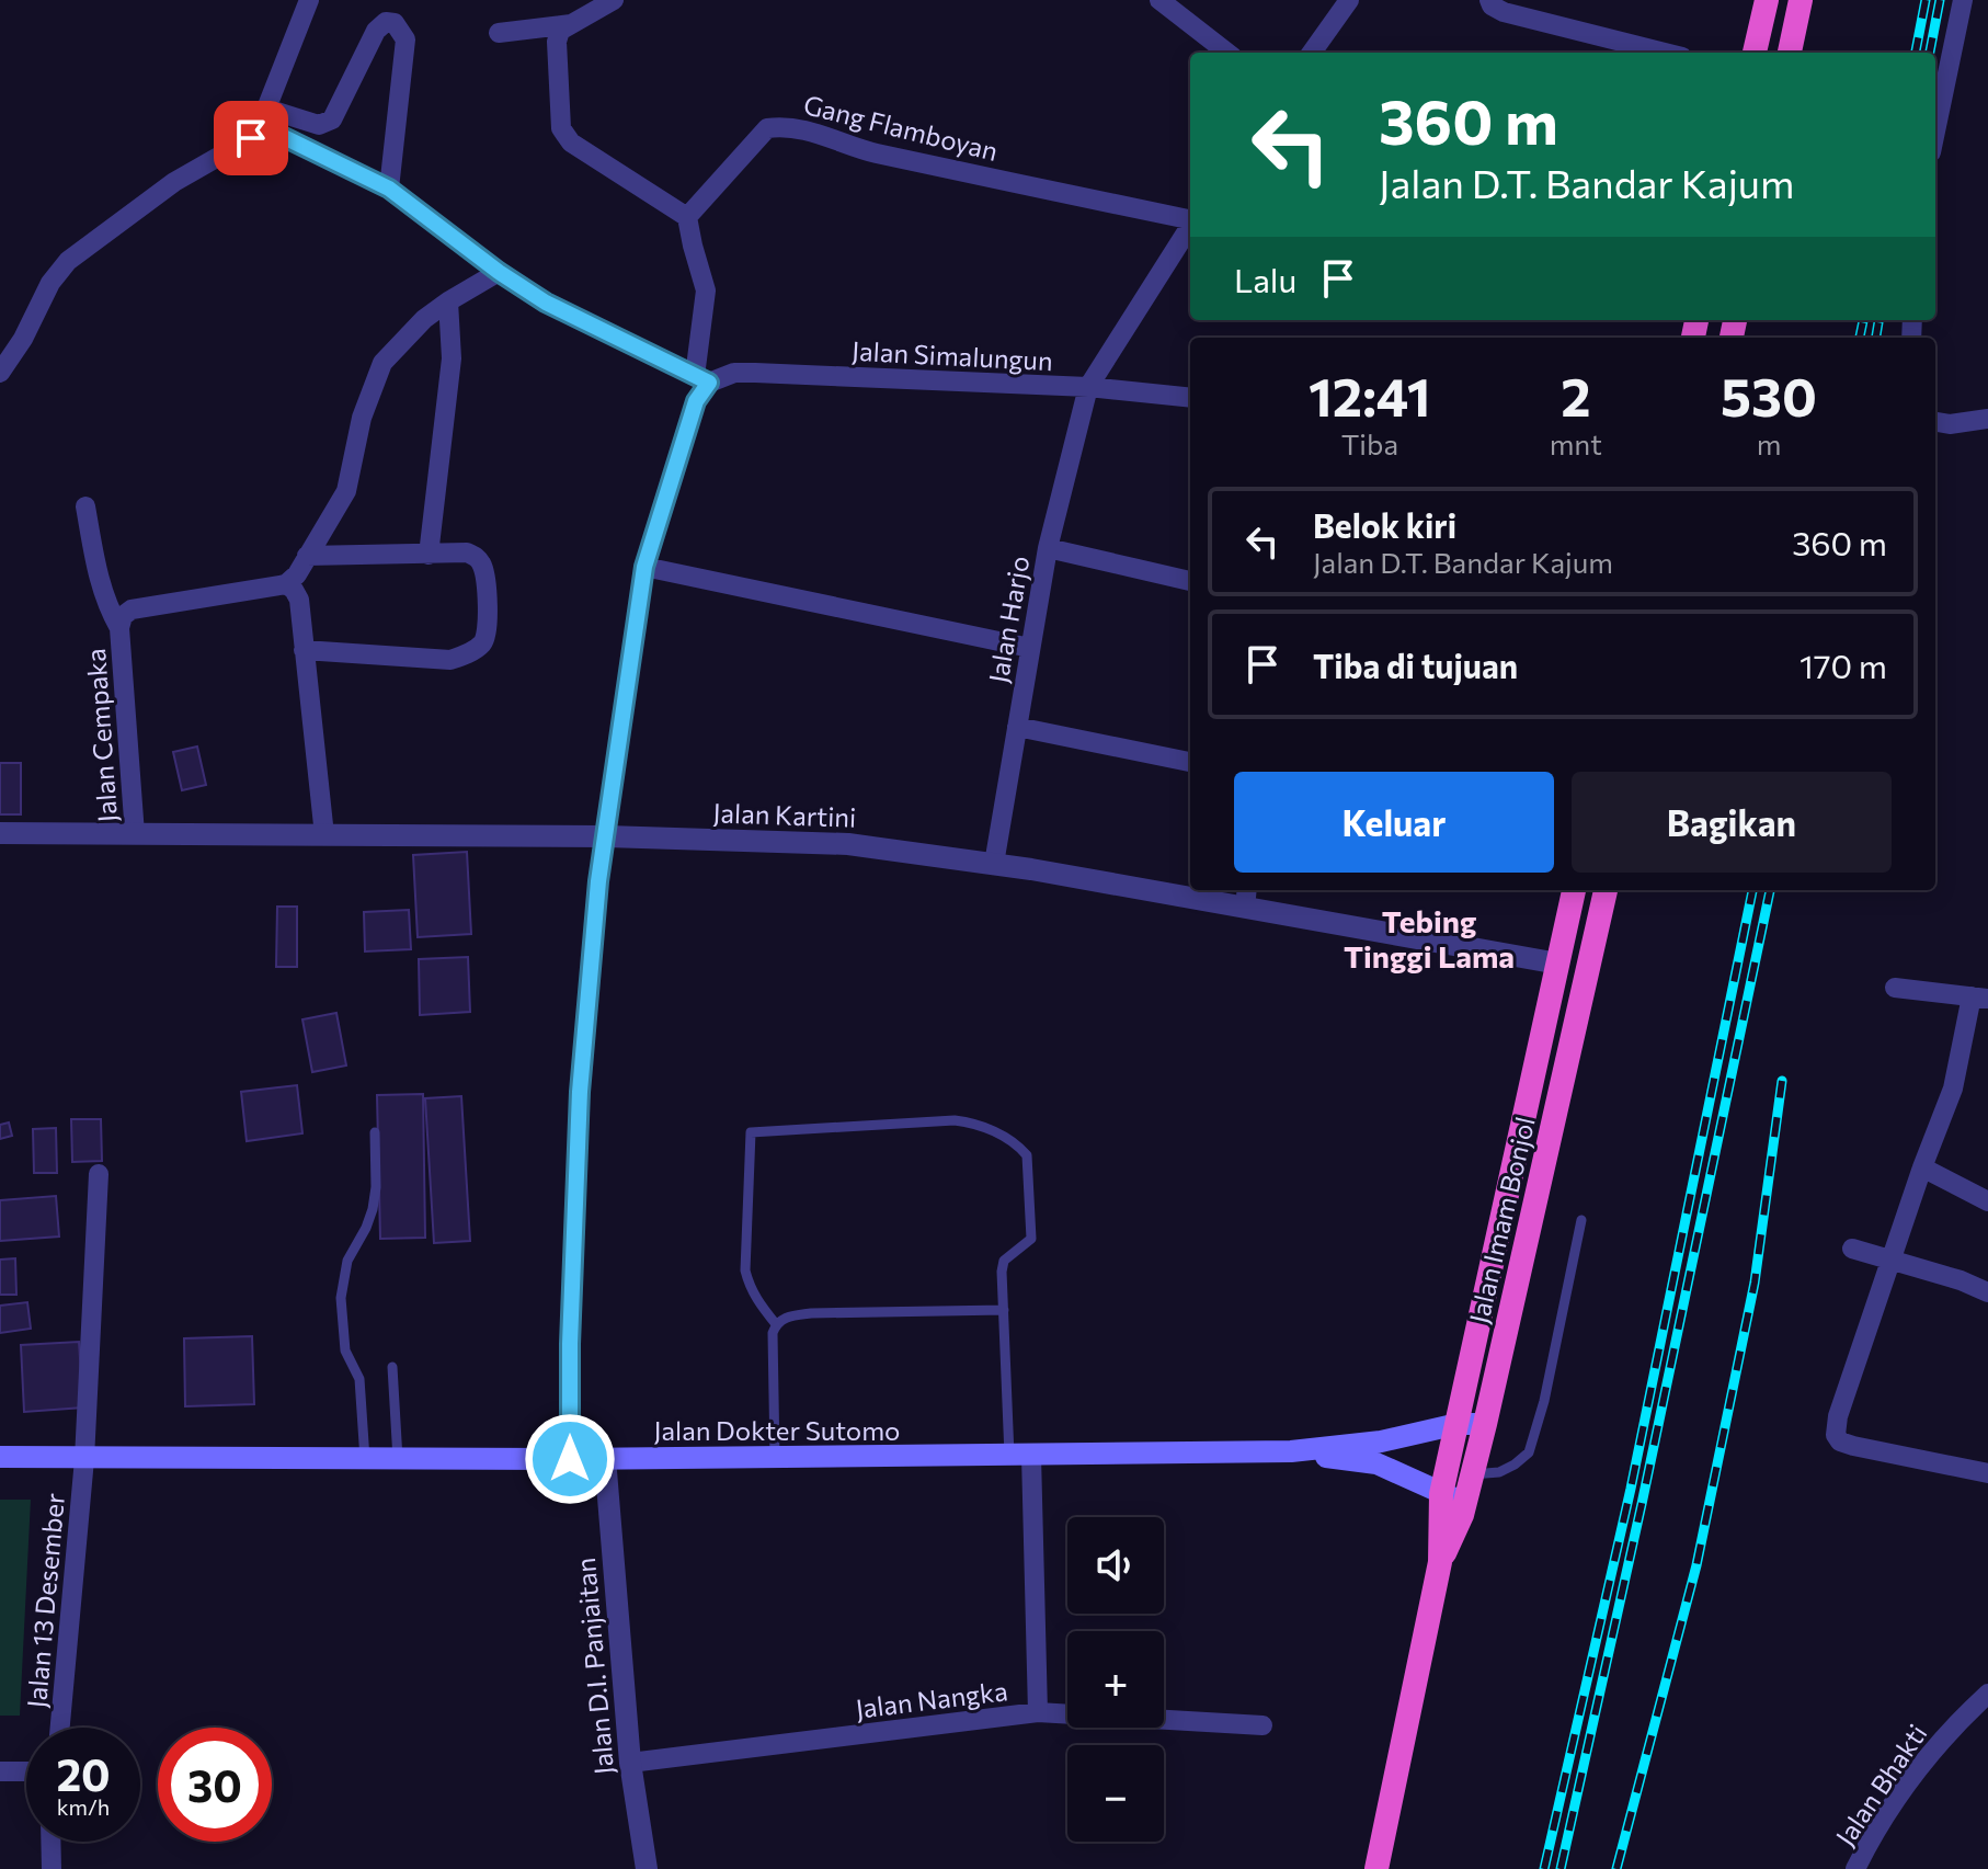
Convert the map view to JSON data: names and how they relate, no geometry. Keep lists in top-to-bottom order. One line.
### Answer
{"streets":{"highway":["Jalan Imam Bonjol"],"main road":["Jalan Dokter Sutomo"],"street":["Gang Flamboyan","Jalan Simalungun","Jalan Harjo","Jalan Cempaka","Jalan Kartini","Jalan 13 Desember","Jalan D.I. Panjaitan","Jalan Nangka","Jalan Bhakti"]},"crossings":[["Jalan Simalungun","Jalan Harjo"],["Jalan Harjo","Jalan Kartini"],["Jalan Cempaka","Jalan Kartini"],["Jalan Kartini","Jalan Imam Bonjol"],["Jalan Imam Bonjol","Jalan Dokter Sutomo"],["Jalan Dokter Sutomo","Jalan 13 Desember"],["Jalan Dokter Sutomo","Jalan D.I. Panjaitan"],["Jalan Dokter Sutomo","Jalan Nangka"],["Jalan D.I. Panjaitan","Jalan Nangka"]],"districts":["Tebing Tinggi Lama"],"page":{"turn":["360 m","Jalan D.T. Bandar Kajum"],"then":"Lalu","eta":["12:41","Tiba","2","mnt","530","m"],"list":[{"name":"Belok kiri","note":"Jalan D.T. Bandar Kajum","value":"360 m"},{"name":"Tiba di tujuan","value":"170 m"}],"buttons":["Keluar","Bagikan"],"map_buttons":["+","−"],"speed":"20 km/h","limit":"30"}}
